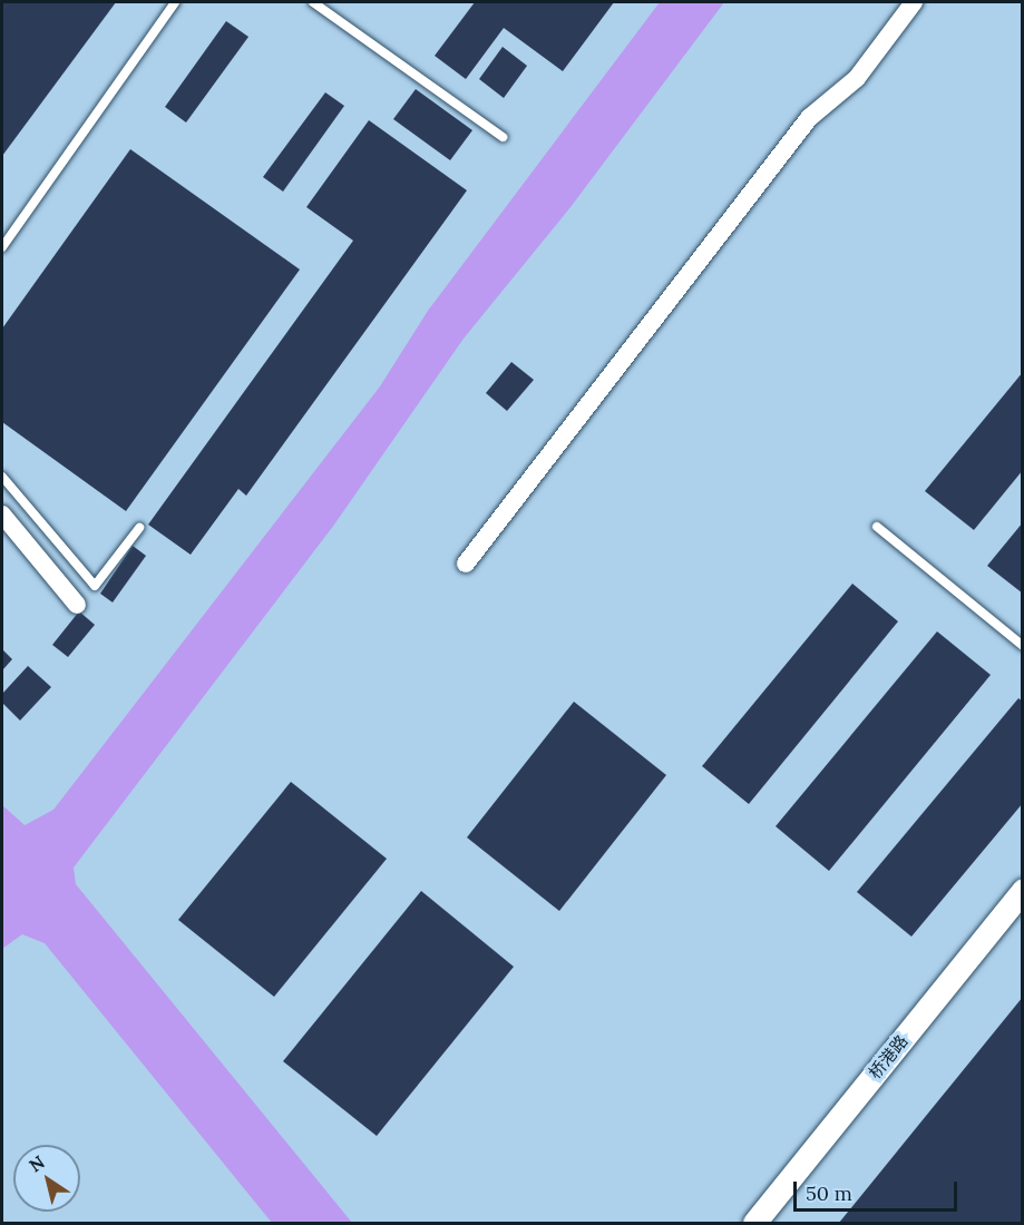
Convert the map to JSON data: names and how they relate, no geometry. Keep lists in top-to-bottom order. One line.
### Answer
{"streets":{"street":["桥港路"]},"scale_bar":"50 m","north":"top left"}
